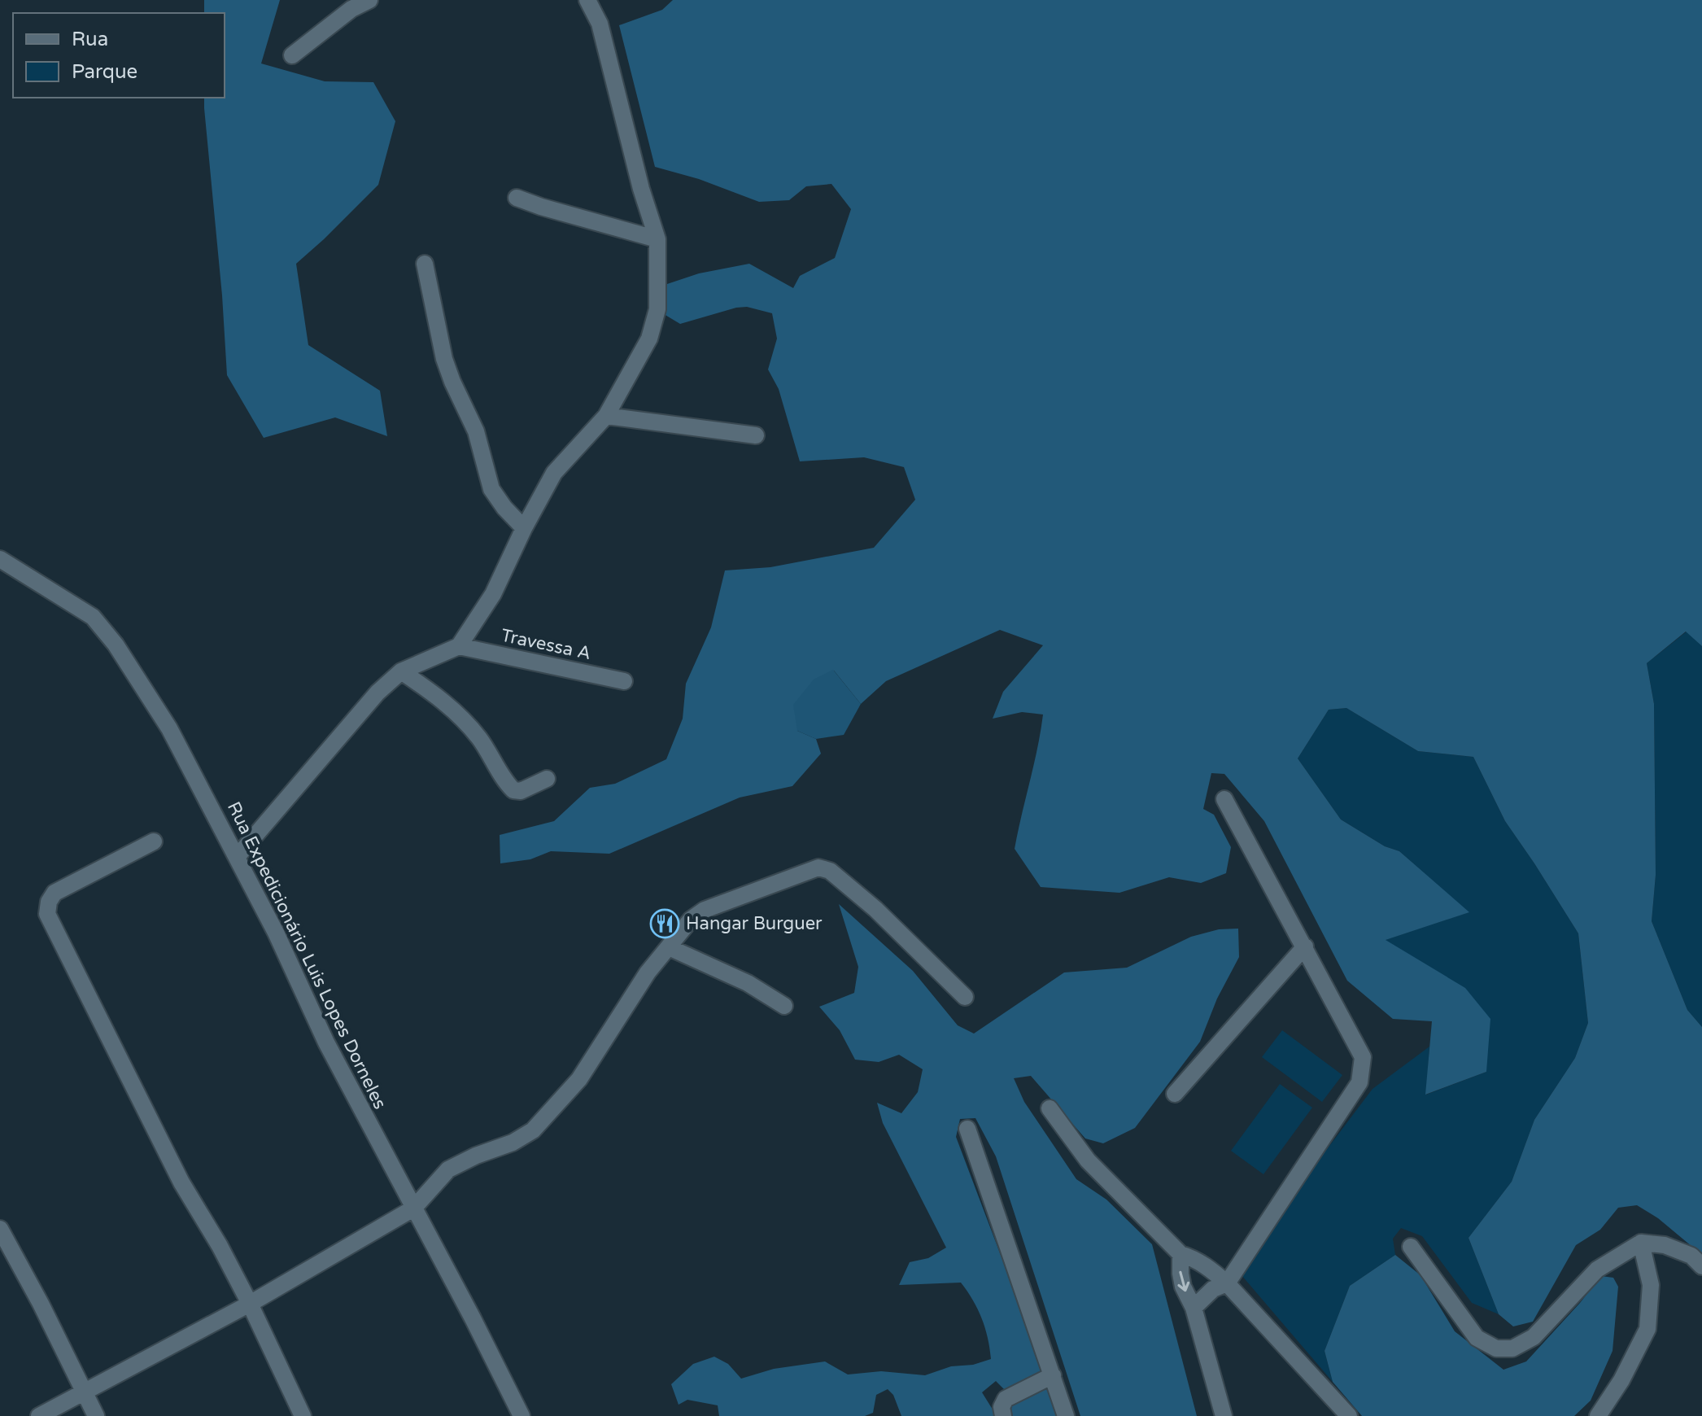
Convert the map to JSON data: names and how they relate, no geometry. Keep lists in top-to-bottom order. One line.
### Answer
{"streets":{"street":["Travessa A","Rua Expedicionário Luis Lopes Dorneles"]},"places":{"restaurant":["Hangar Burguer"]},"legend":["Rua","Parque"]}
